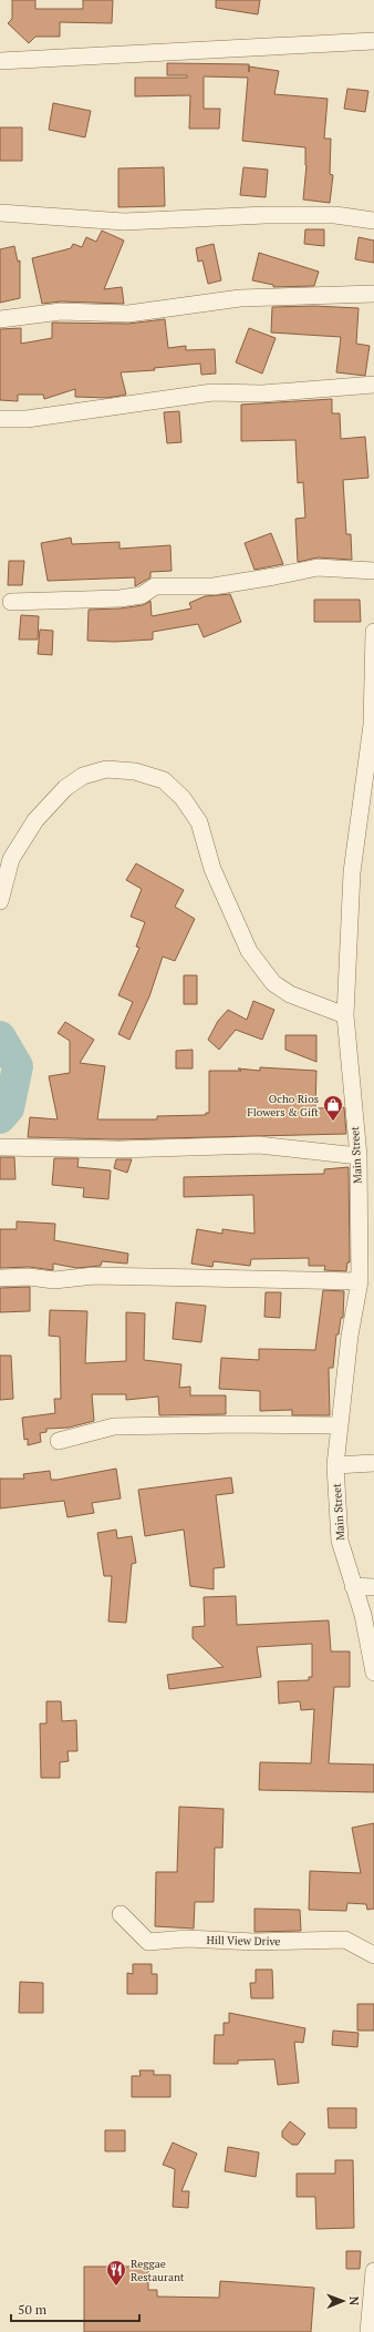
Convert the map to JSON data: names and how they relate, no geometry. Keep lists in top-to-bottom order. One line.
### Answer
{"streets":{"street":["Main Street","Hill View Drive"]},"places":{"shop":["Ocho Rios Flowers & Gift"],"restaurant":["Reggae Restaurant"]},"scale_bar":"50 m","north":"right"}
